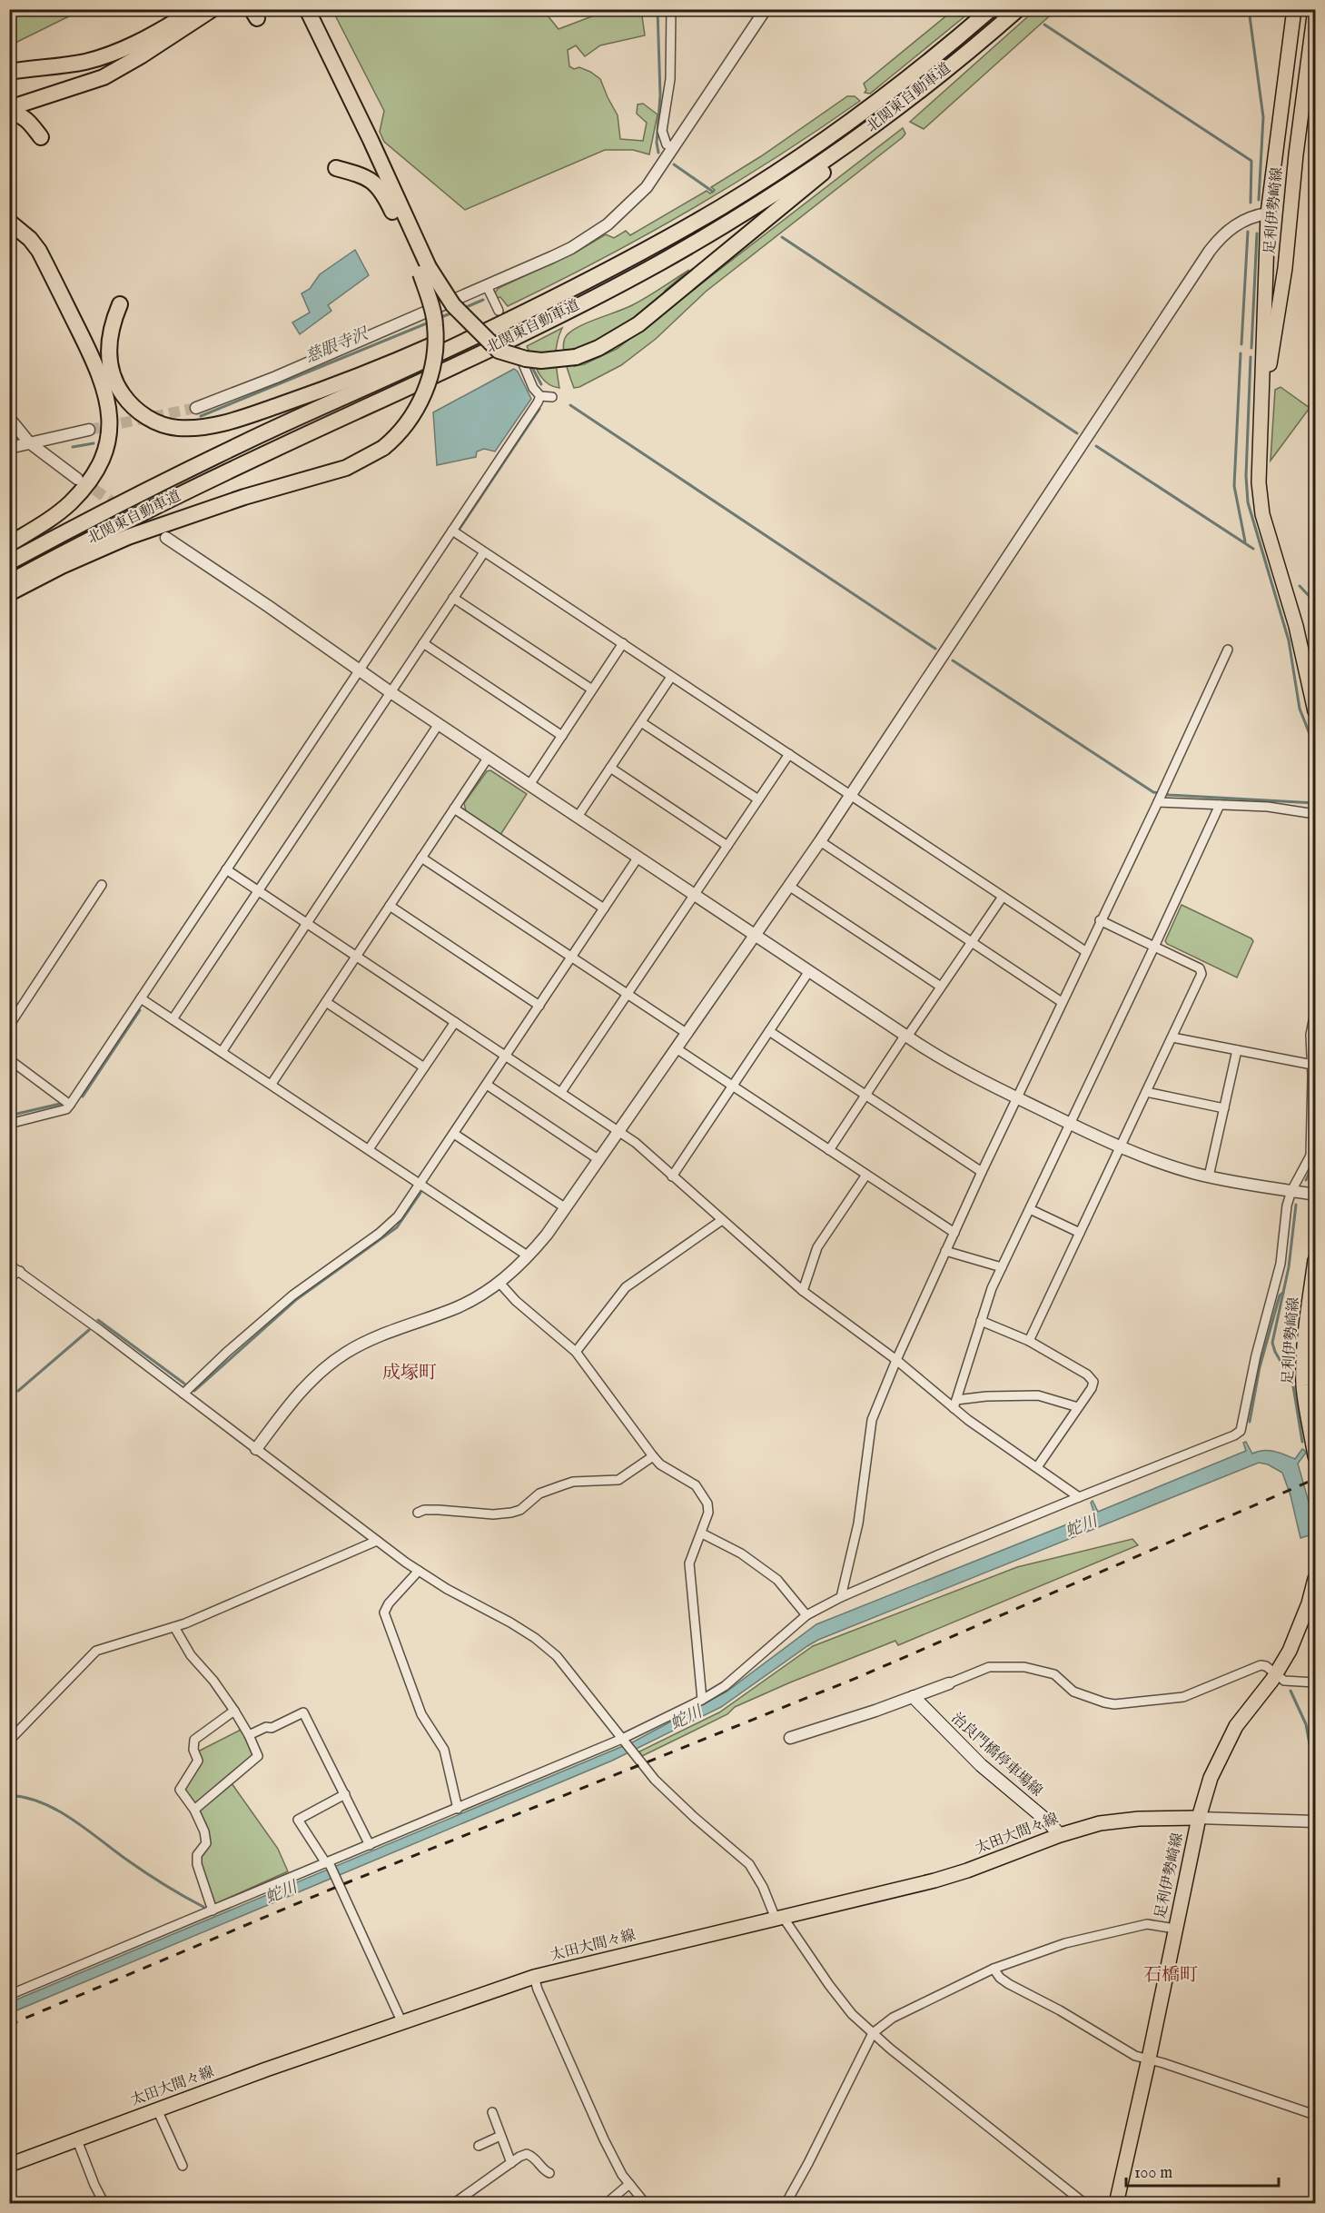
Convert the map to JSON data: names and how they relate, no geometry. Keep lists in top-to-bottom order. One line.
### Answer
{"streets":{"highway":["北関東自動車道"],"main road":["足利伊勢崎線","治良門橋停車場線","太田大間々線"]},"crossings":[["足利伊勢崎線","太田大間々線"],["治良門橋停車場線","太田大間々線"]],"districts":["成塚町","石橋町"],"water":["慈眼寺沢","蛇川"],"scale_bar":"100 m"}
